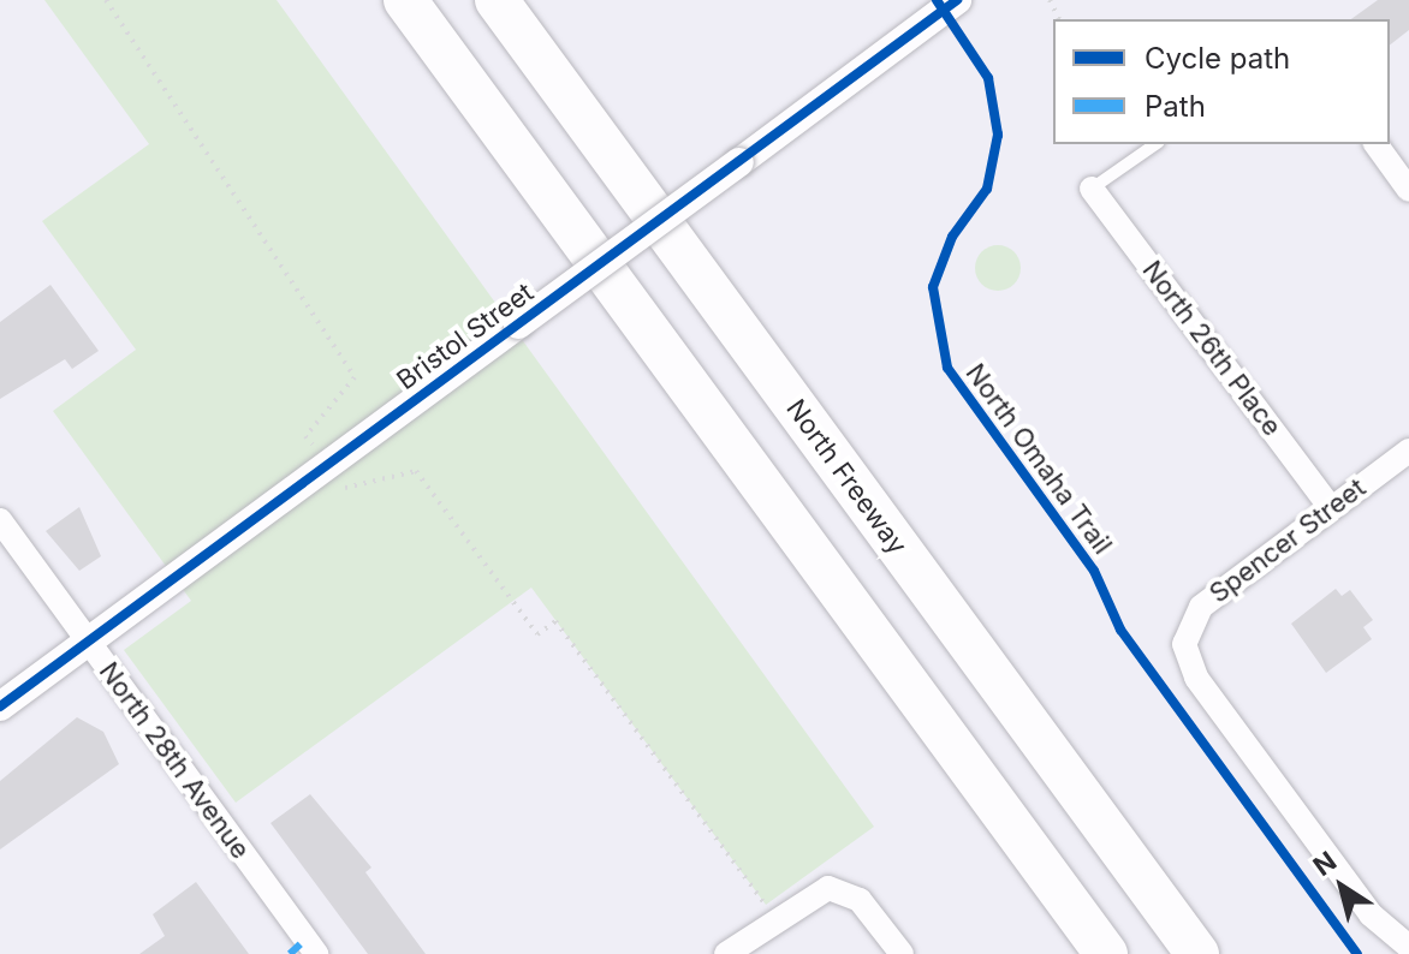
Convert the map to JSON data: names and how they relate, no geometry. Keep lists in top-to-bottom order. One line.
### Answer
{"streets":{"highway":["North Freeway"],"street":["Bristol Street","North 26th Place","Spencer Street","North 28th Avenue"],"cycle path":["North Omaha Trail"]},"crossings":[["Bristol Street","North 28th Avenue"],["North 26th Place","Spencer Street"]],"legend":["Cycle path","Path"],"north":"top left"}
